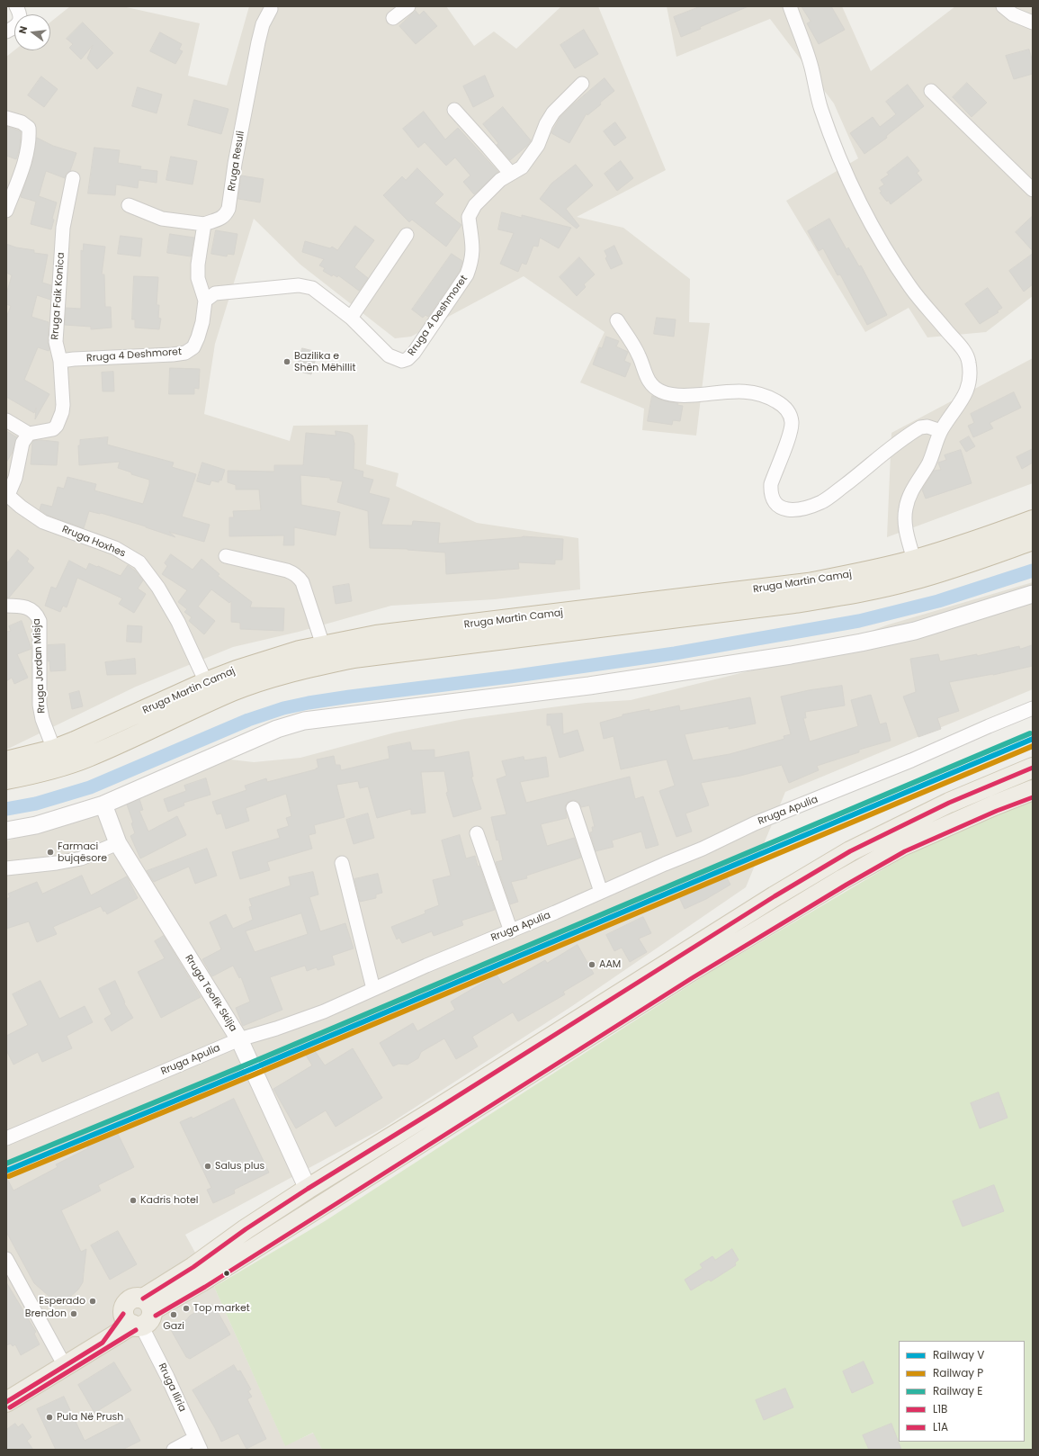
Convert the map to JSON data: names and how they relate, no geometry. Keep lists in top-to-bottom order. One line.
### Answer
{"streets":{"highway":["Rruga Martin Camaj"],"street":["Rruga Resuli","Rruga Faik Konica","Rruga 4 Deshmoret","Rruga Hoxhes","Rruga Jordan Misja","Rruga Apulia","Rruga Teofik Skilja","Rruga Iliria"]},"crossings":[["Rruga Faik Konica","Rruga 4 Deshmoret"],["Rruga Hoxhes","Rruga Martin Camaj"],["Rruga Martin Camaj","Rruga Jordan Misja"],["Rruga Apulia","Rruga Teofik Skilja"]],"places":["Bazilika e Shën Mëhillit","Farmaci bujqësore","AAM","Salus plus","Kadris hotel","Esperado","Top market","Brendon","Gazi","Pula Në Prush"],"lines":["rail line E","rail line V","rail line P","transit line L1B","transit line L1A"],"legend":["Railway V","Railway P","Railway E","L1B","L1A"],"north":"left"}
